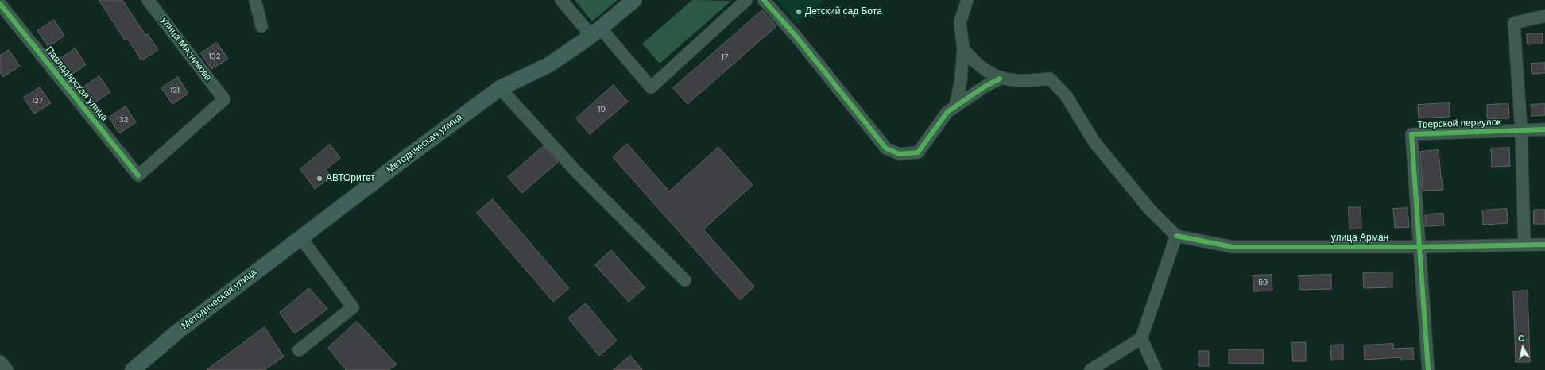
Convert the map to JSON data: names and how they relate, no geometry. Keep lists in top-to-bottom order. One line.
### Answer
{"streets":{"main road":["Методическая улица"],"street":["улица Мясникова","Павлодарская улица","Тверской переулок","улица Арман"]},"crossings":[["улица Мясникова","Павлодарская улица"],["Тверской переулок","улица Арман"]],"places":["Детский сад Бота","АВТОритет"],"house_numbers":["132","17","131","127","19","132","59"],"north":"top"}
